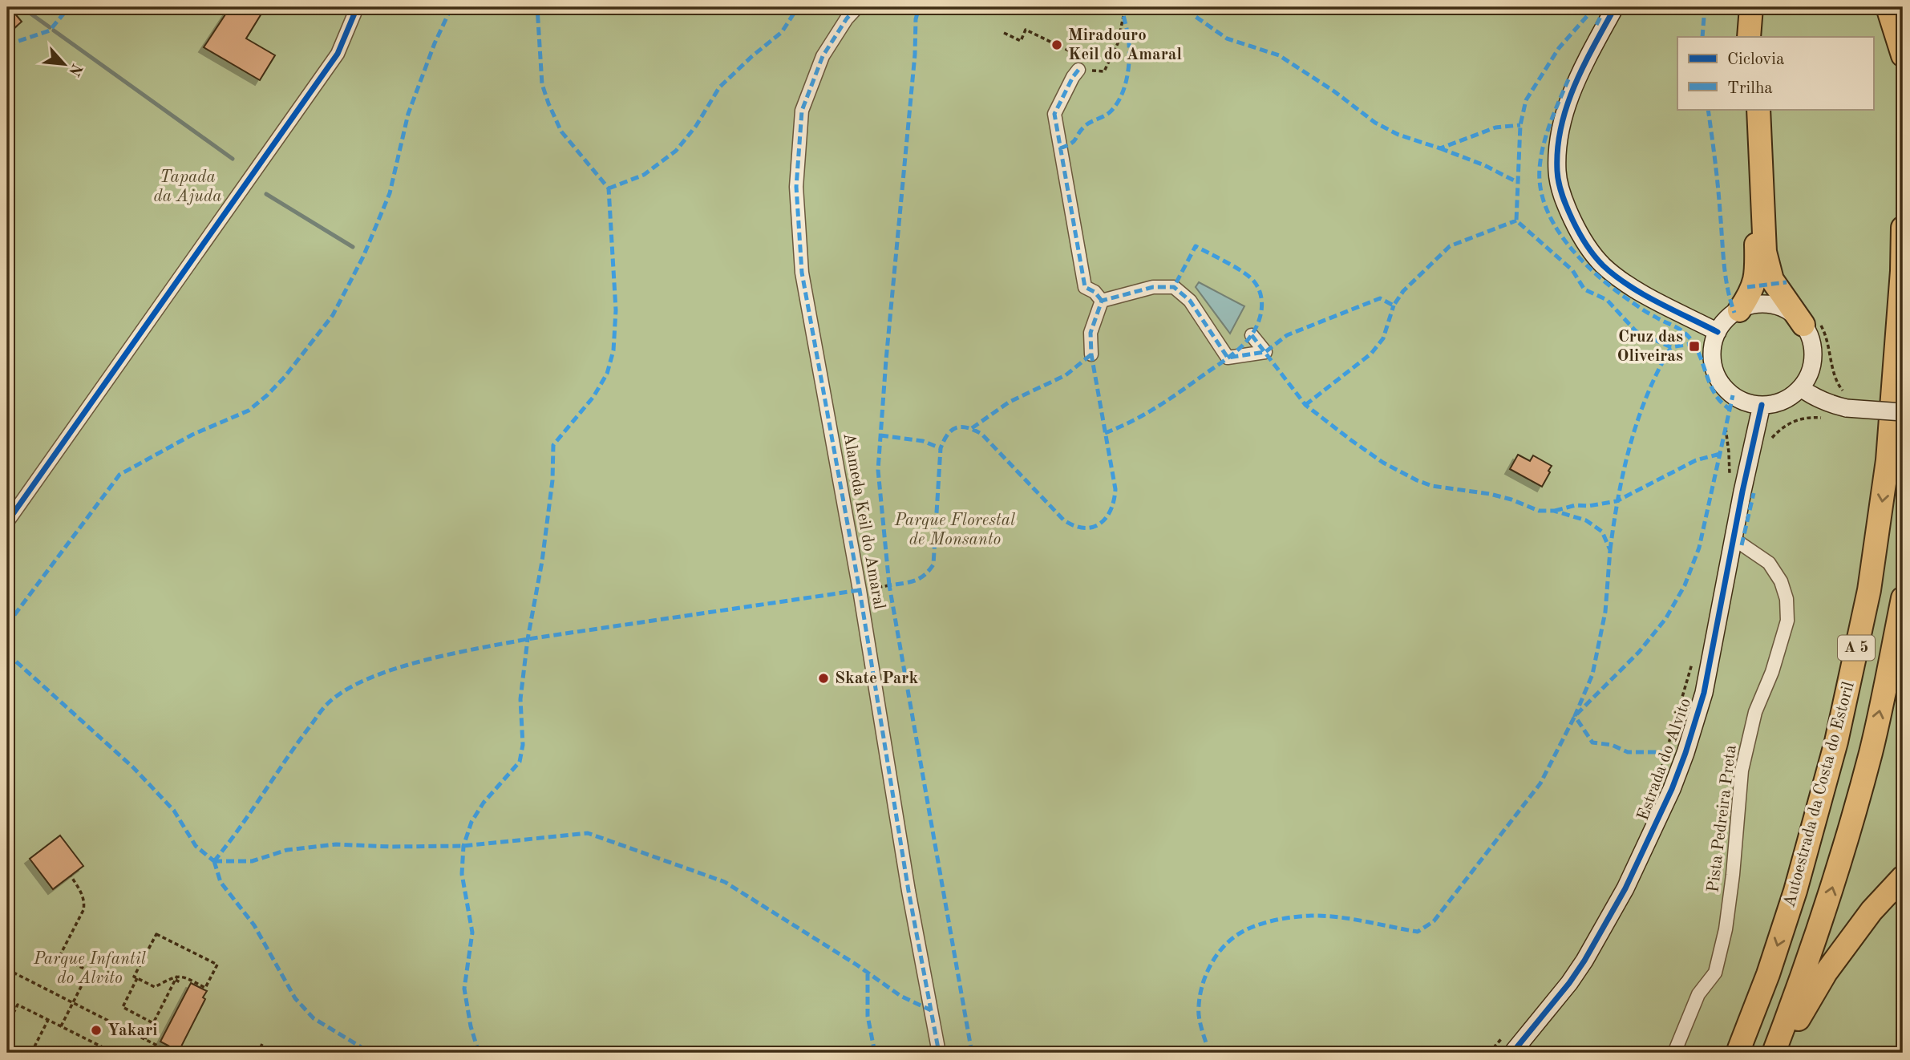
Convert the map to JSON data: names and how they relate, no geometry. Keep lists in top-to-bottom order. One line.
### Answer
{"streets":{"highway":["A 5","Autoestrada da Costa do Estoril"],"street":["Alameda Keil do Amaral","Estrada do Alvito","Pista Pedreira Preta"]},"crossings":[["Estrada do Alvito","Pista Pedreira Preta"]],"parks":["Tapada da Ajuda","Parque Florestal de Monsanto","Parque Infantil do Alvito"],"places":{"other":["Miradouro Keil do Amaral","Skate Park","Yakari"],"transit":["Cruz das Oliveiras"]},"legend":["Ciclovia","Trilha"],"north":"bottom right"}
